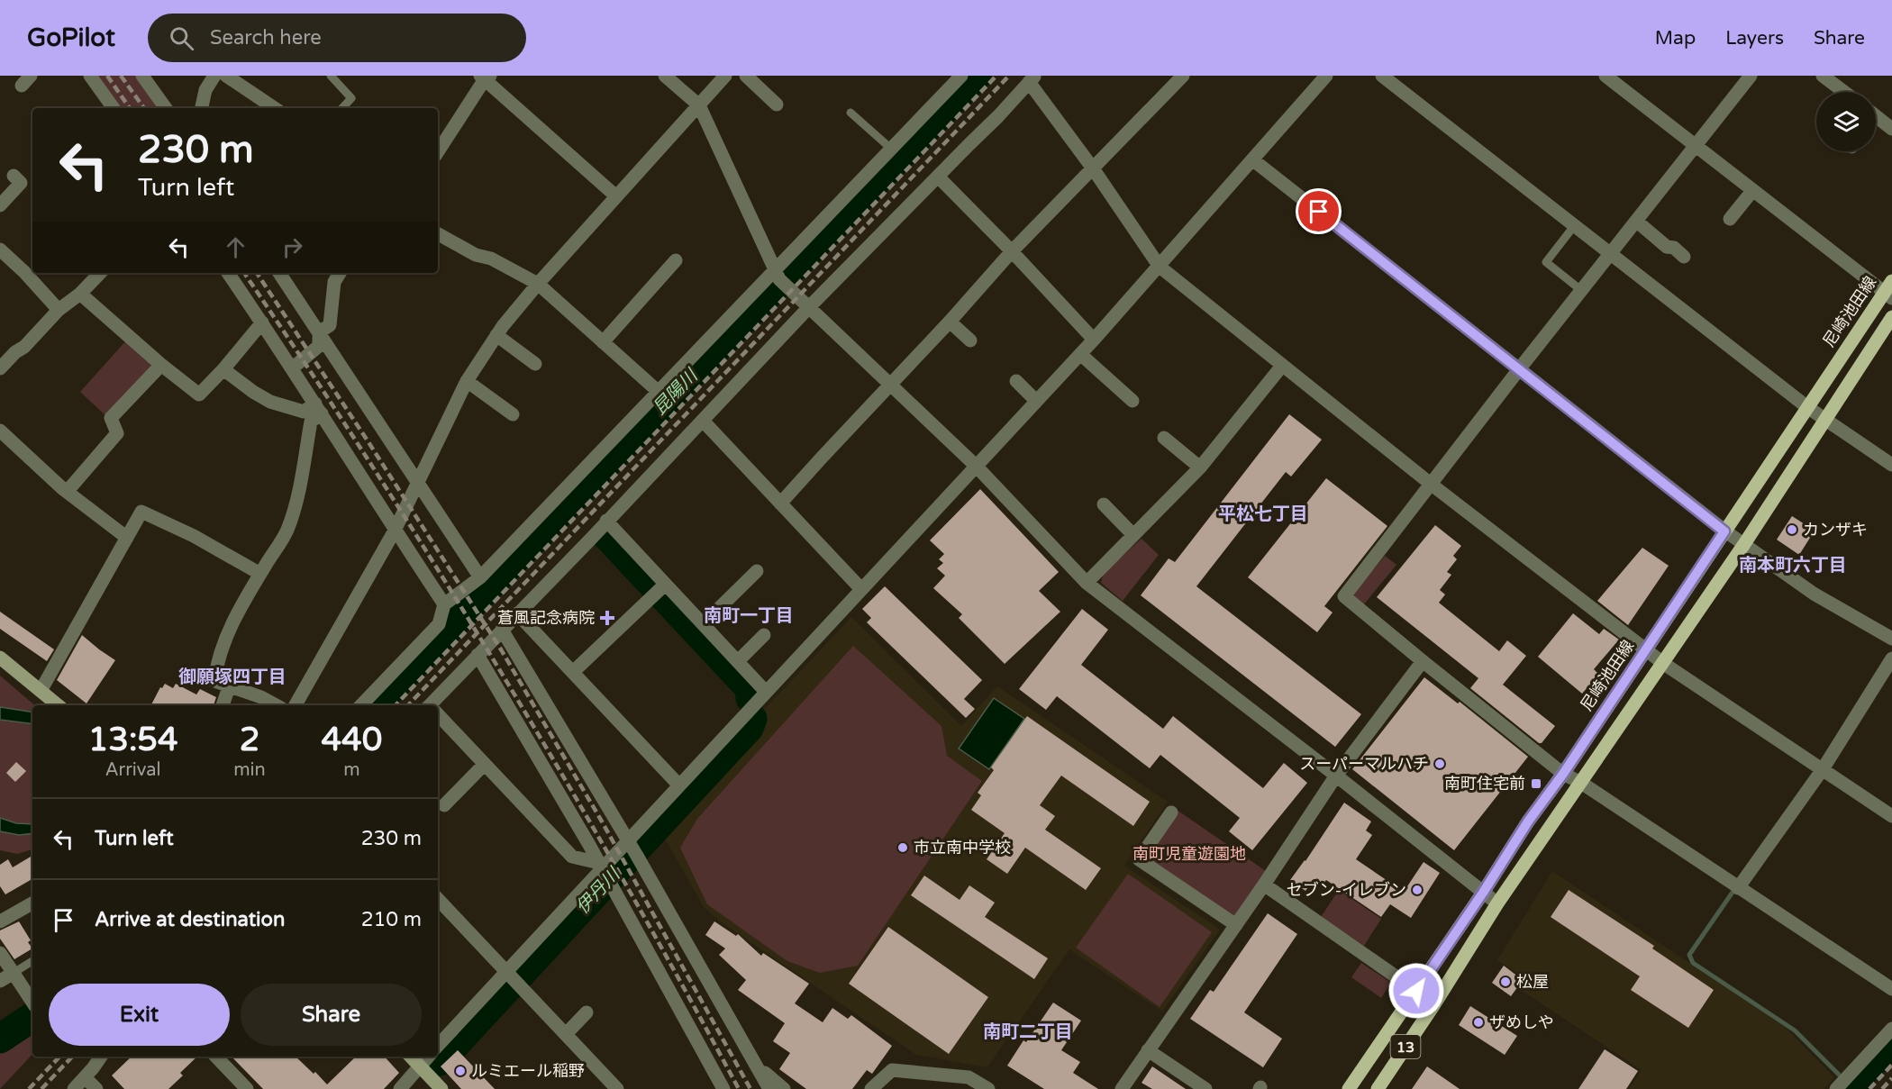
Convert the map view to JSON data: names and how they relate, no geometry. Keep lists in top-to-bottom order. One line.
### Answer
{"streets":{"main road":["尼崎池田線","13"]},"districts":["平松七丁目","南本町六丁目","南町一丁目","御願塚四丁目","南町二丁目"],"water":["昆陽川","伊丹川"],"parks":["南町児童遊園地"],"places":{"other":["カンザキ","スーパーマルハチ","市立南中学校","セブン-イレブン","松屋","ザめしや","ルミエール稲野"],"health":["蒼風記念病院"],"transit":["南町住宅前"]},"page":{"header":"GoPilot","search":"Search here","nav":["Map","Layers","Share"],"turn":["230 m","Turn left"],"eta":["13:54","Arrival","2","min","440","m"],"list":[{"name":"Turn left","value":"230 m"},{"name":"Arrive at destination","value":"210 m"}],"buttons":["Exit","Share"]}}
